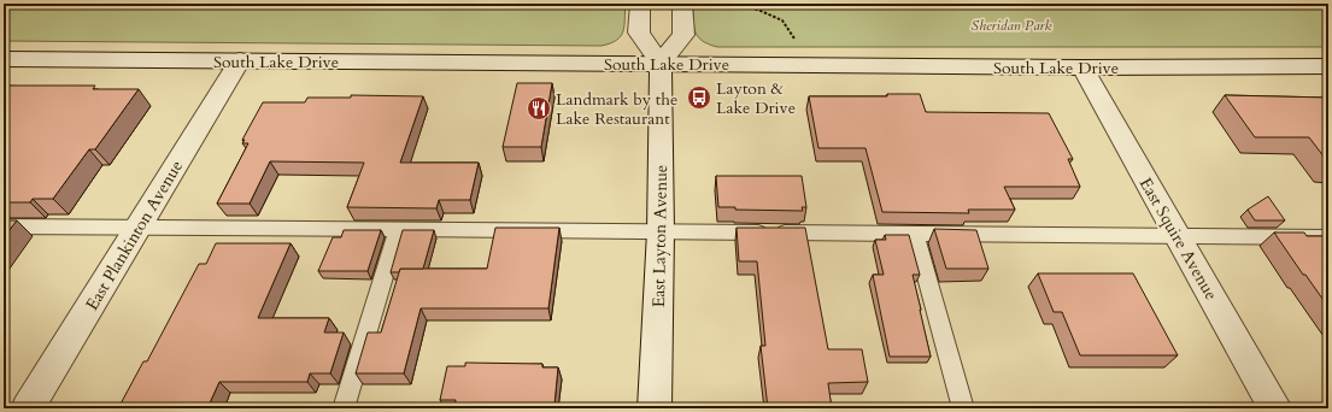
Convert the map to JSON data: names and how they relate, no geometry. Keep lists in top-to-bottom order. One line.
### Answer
{"streets":{"main road":["South Lake Drive","East Plankinton Avenue","East Layton Avenue","East Squire Avenue"]},"crossings":[["South Lake Drive","East Plankinton Avenue"],["South Lake Drive","East Layton Avenue"],["South Lake Drive","East Squire Avenue"]],"parks":["Sheridan Park"],"places":{"bus stop":["Layton & Lake Drive"],"restaurant":["Landmark by the Lake Restaurant"]}}
